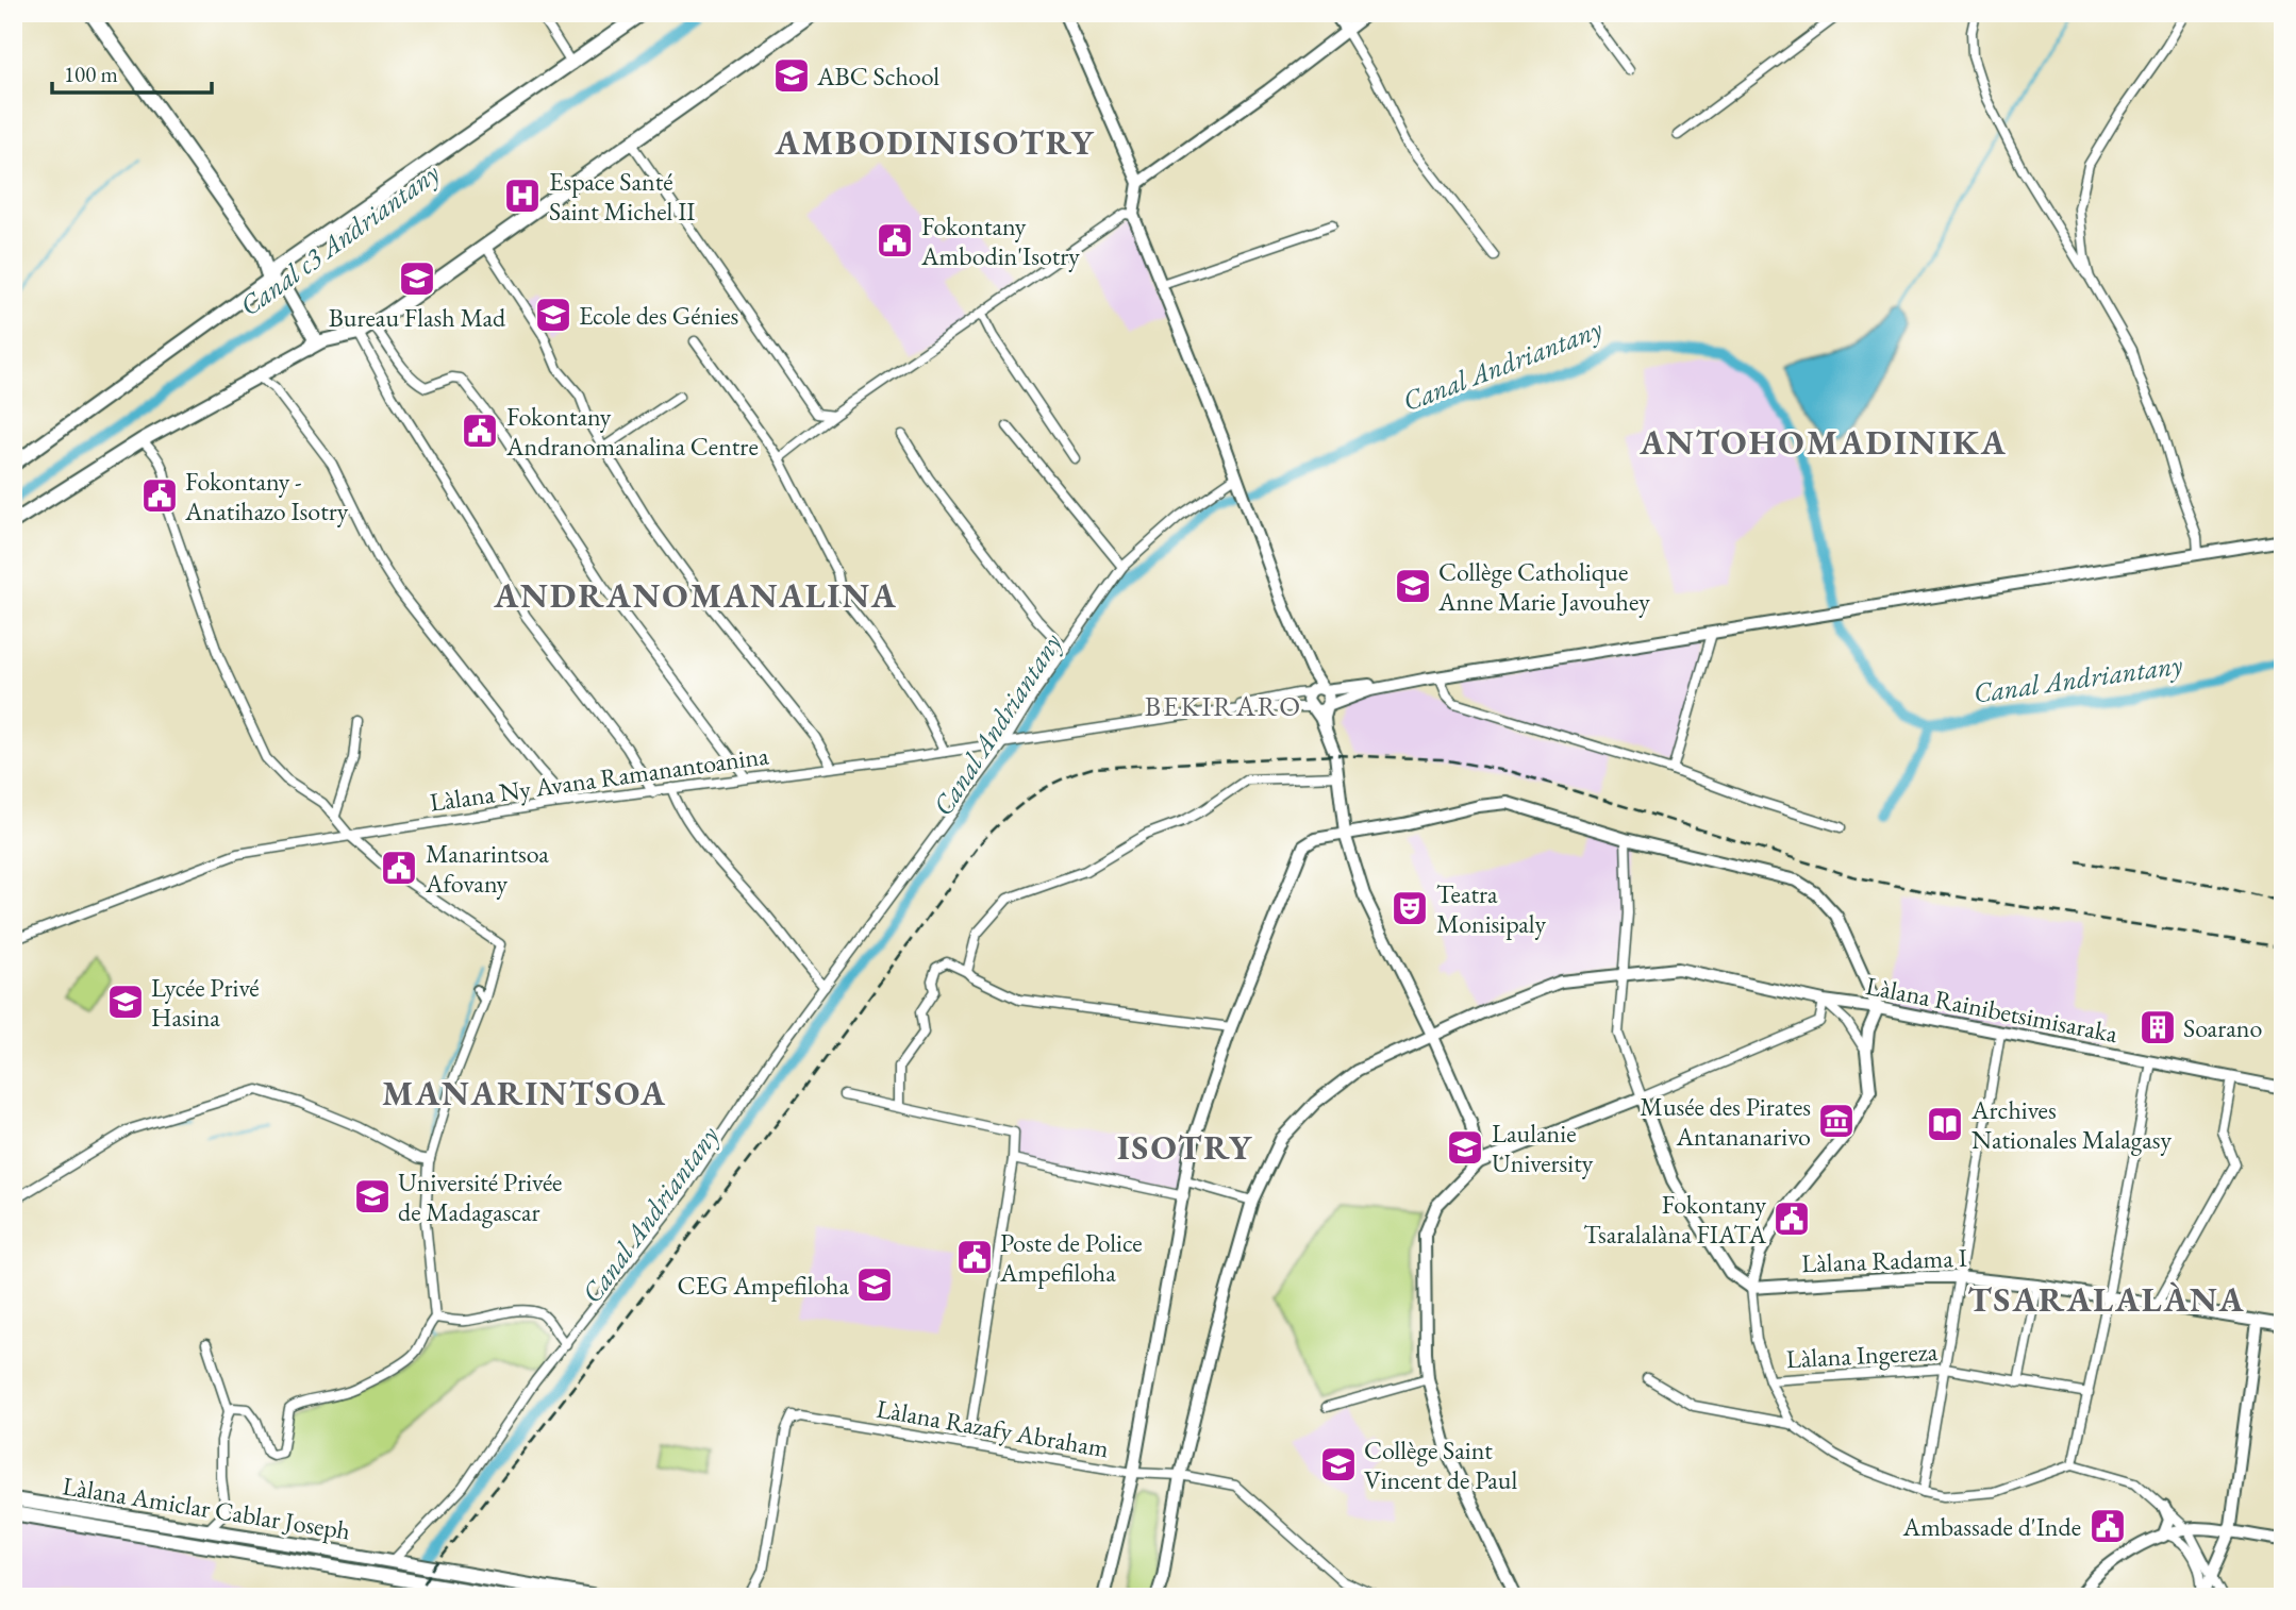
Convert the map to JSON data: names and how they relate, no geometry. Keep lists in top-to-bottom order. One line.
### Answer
{"streets":{"main road":["Làlana Amiclar Cablar Joseph"],"street":["Làlana Ny Avana Ramanantoanina","Làlana Rainibetsimisaraka","Làlana Radama I","Làlana Ingereza","Làlana Razafy Abraham"]},"crossings":[["Làlana Rainibetsimisaraka","Làlana Razafy Abraham"]],"districts":["AMBODINISOTRY","ANTOHOMADINIKA","ANDRANOMANALINA","BEKIRARO","MANARINTSOA","ISOTRY","TSARALALÀNA"],"water":["Canal c3 Andriantany","Canal Andriantany"],"places":{"school or university":["ABC School","Bureau Flash Mad","Ecole des Génies","Collège Catholique Anne Marie Javouhey","Lycée Privé Hasina","Laulanie University","Université Privée de Madagascar","CEG Ampefiloha","Collège Saint Vincent de Paul"],"hospital":["Espace Santé Saint Michel II"],"public building":["Fokontany Ambodin'Isotry","Fokontany Andranomanalina Centre","Fokontany - Anatihazo Isotry","Manarintsoa Afovany","Fokontany Tsaralalàna FIATA","Poste de Police Ampefiloha","Ambassade d'Inde"],"theatre":["Teatra Monisipaly"],"building":["Soarano"],"museum":["Musée des Pirates Antananarivo"],"library":["Archives Nationales Malagasy"]},"scale_bar":"100 m"}
